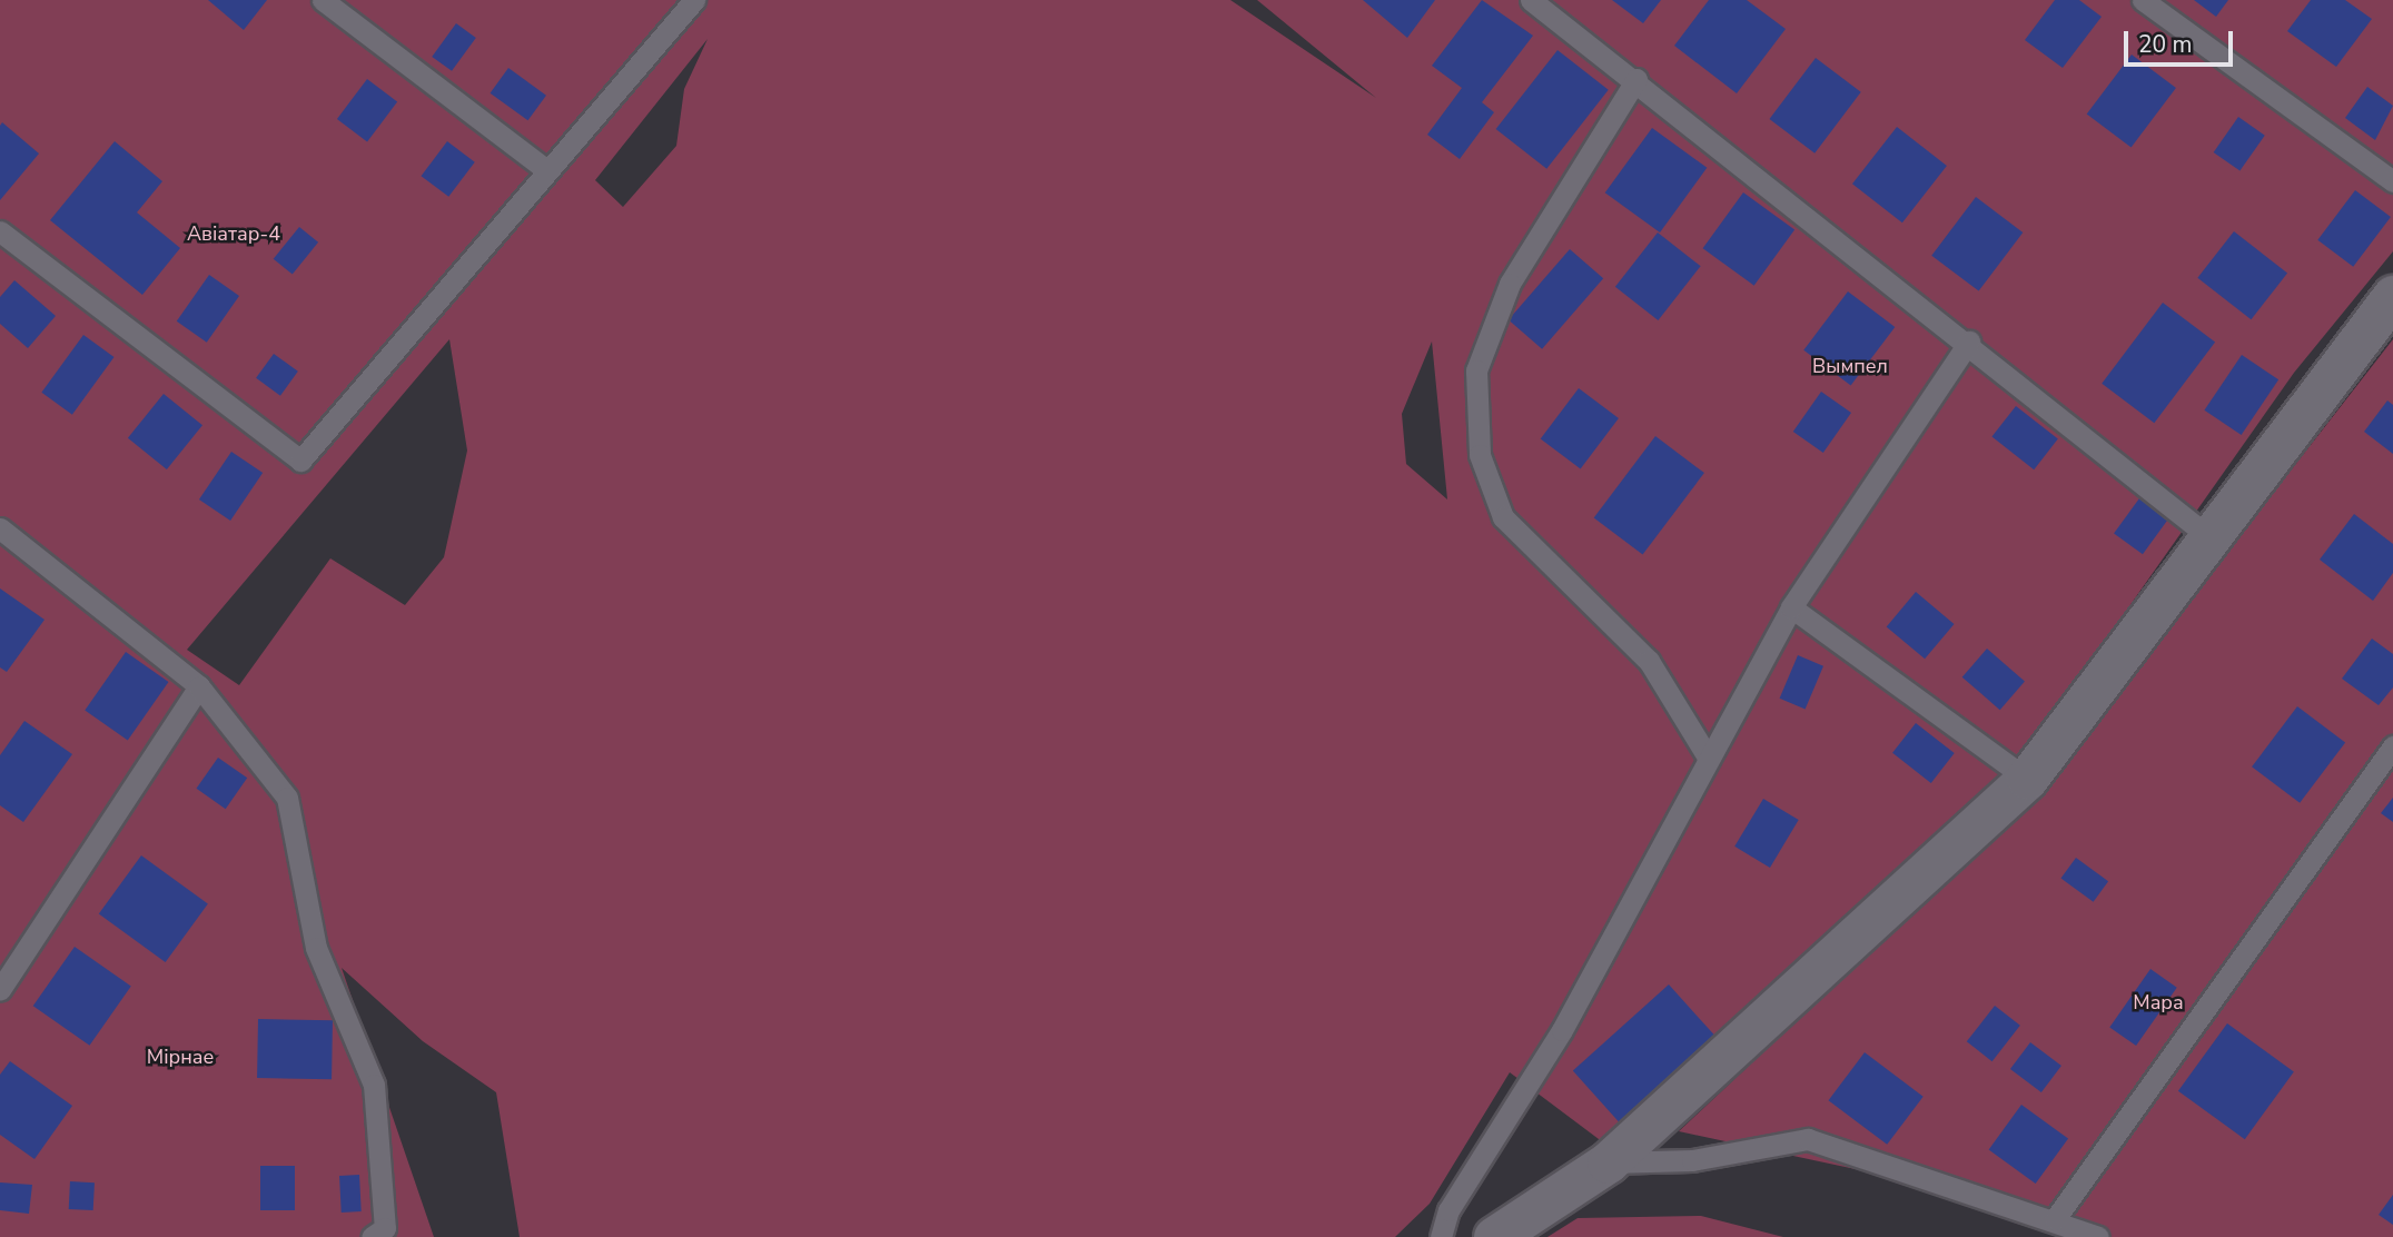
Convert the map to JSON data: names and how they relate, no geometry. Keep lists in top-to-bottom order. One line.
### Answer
{"parks":["Авіатар-4","Вымпел","Мара","Мірнае"],"scale_bar":"20 m"}
